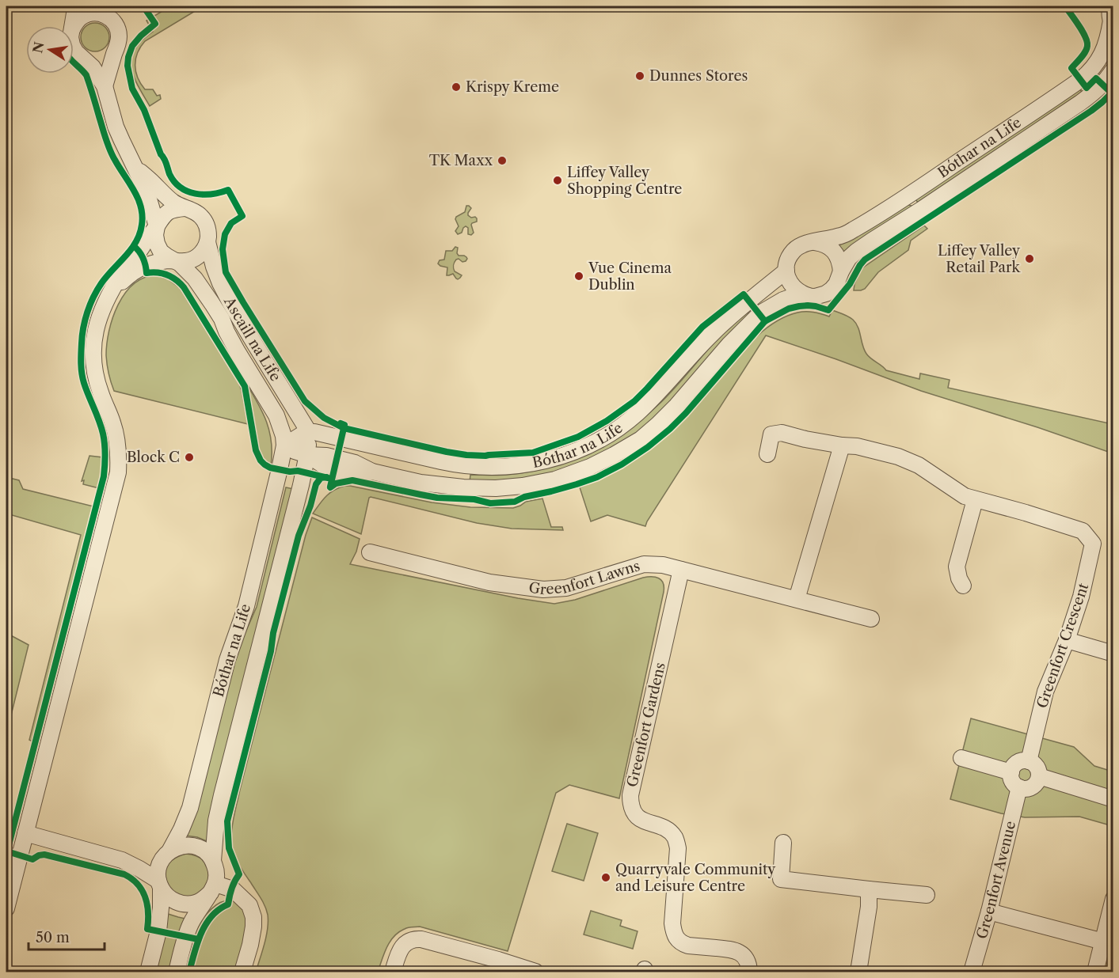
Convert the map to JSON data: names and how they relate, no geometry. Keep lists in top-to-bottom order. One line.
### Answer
{"streets":{"street":["Bóthar na Life","Ascaill na Life","Greenfort Lawns","Greenfort Crescent","Greenfort Gardens","Greenfort Avenue"]},"crossings":[["Bóthar na Life","Ascaill na Life"],["Greenfort Lawns","Greenfort Gardens"],["Greenfort Crescent","Greenfort Avenue"]],"places":["Dunnes Stores","Krispy Kreme","TK Maxx","Liffey Valley Shopping Centre","Liffey Valley Retail Park","Vue Cinema Dublin","Block C","Quarryvale Community and Leisure Centre"],"scale_bar":"50 m","north":"left"}
